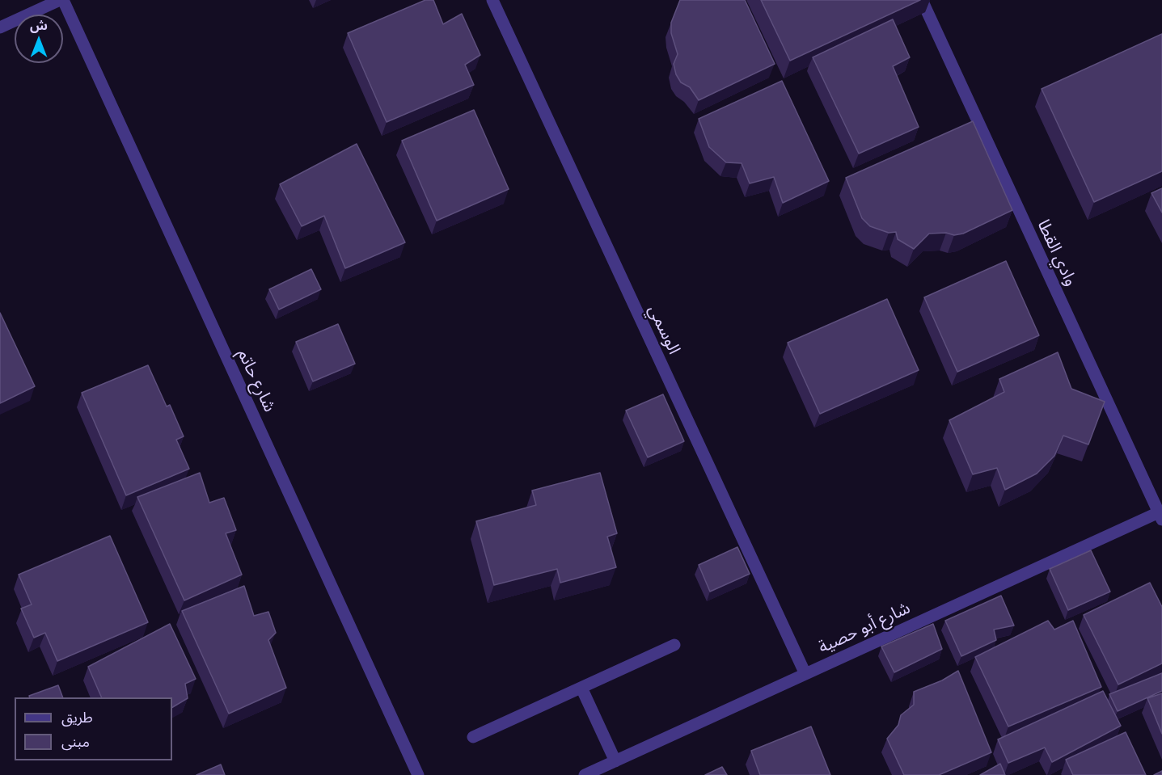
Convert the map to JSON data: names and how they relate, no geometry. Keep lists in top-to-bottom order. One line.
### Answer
{"streets":{"street":["وادي القطا","الوسمي","شارع حاتم","شارع أبو حصية"]},"crossings":[["وادي القطا","شارع أبو حصية"],["الوسمي","شارع أبو حصية"]],"legend":["طريق","مبنى"],"north":"top"}
